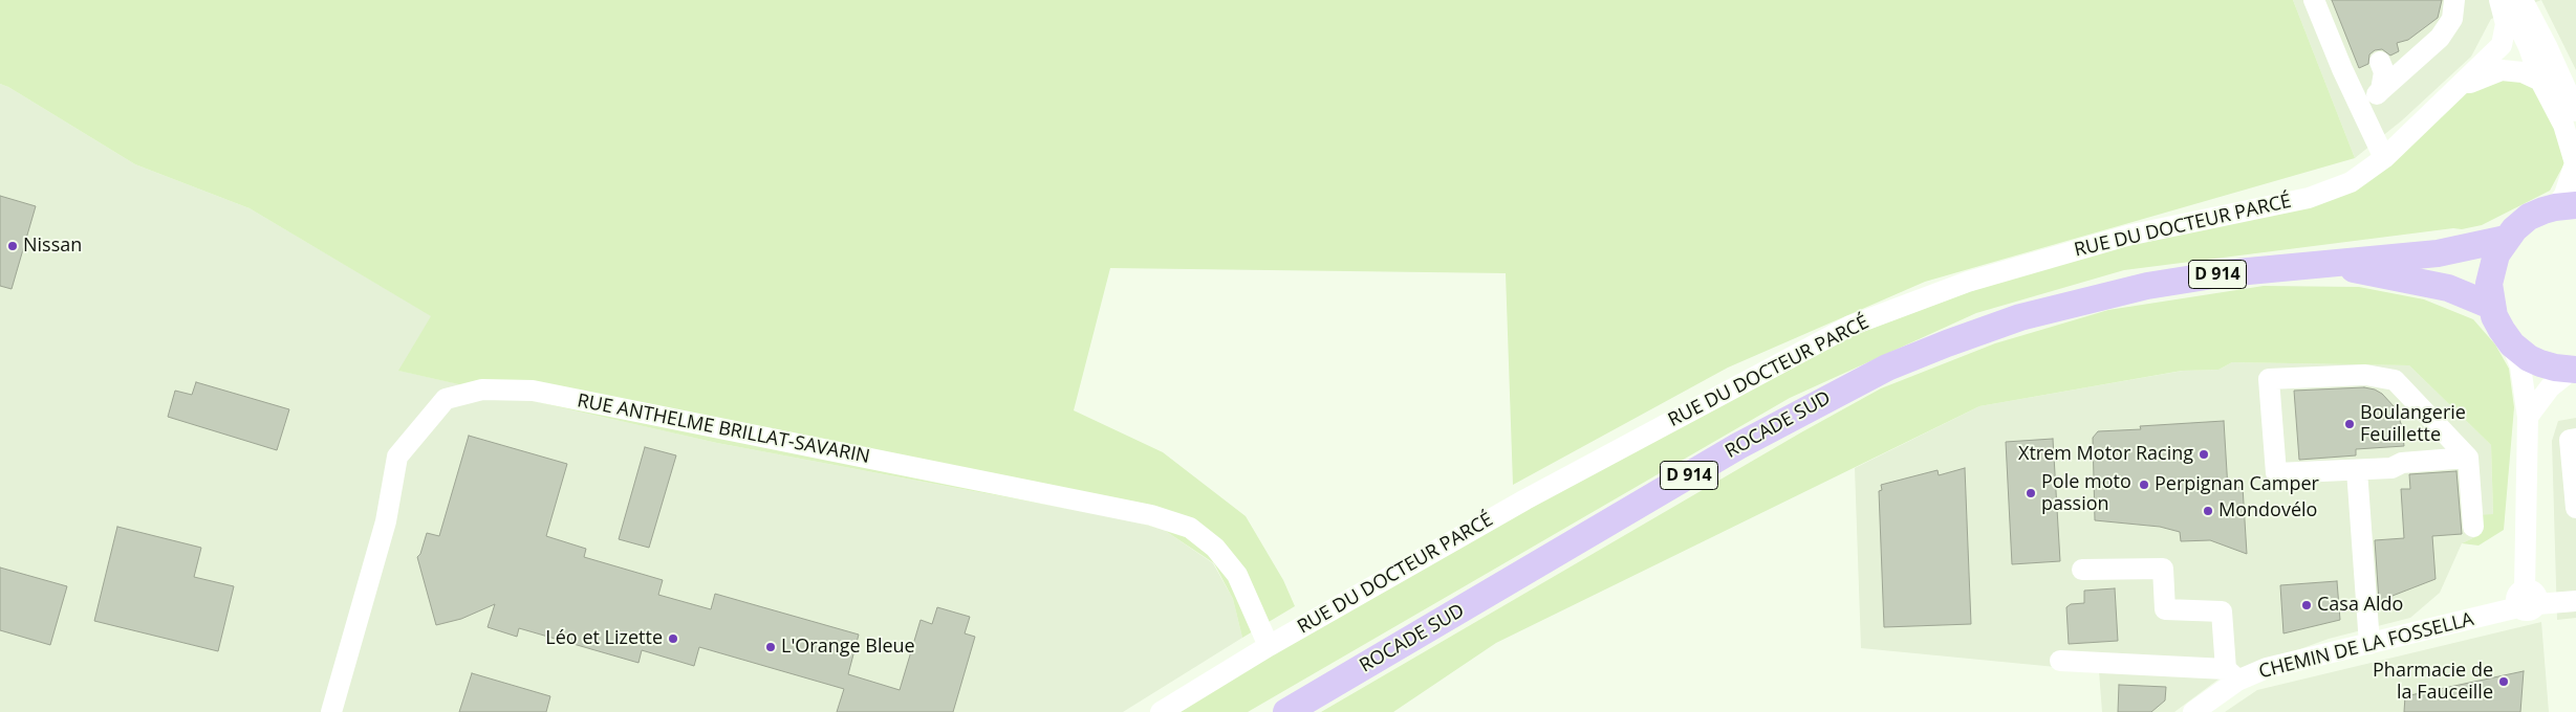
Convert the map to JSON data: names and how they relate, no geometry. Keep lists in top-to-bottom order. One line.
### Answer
{"streets":{"main road":["D 914","ROCADE SUD"],"street":["RUE DU DOCTEUR PARCÉ","RUE ANTHELME BRILLAT-SAVARIN","CHEMIN DE LA FOSSELLA"]},"crossings":[["RUE DU DOCTEUR PARCÉ","RUE ANTHELME BRILLAT-SAVARIN"],["D 914","ROCADE SUD"]],"places":["Nissan","Boulangerie Feuillette","Xtrem Motor Racing","Perpignan Camper","Pole moto passion","Mondovélo","Casa Aldo","Léo et Lizette","L'Orange Bleue","Pharmacie de la Fauceille"]}
